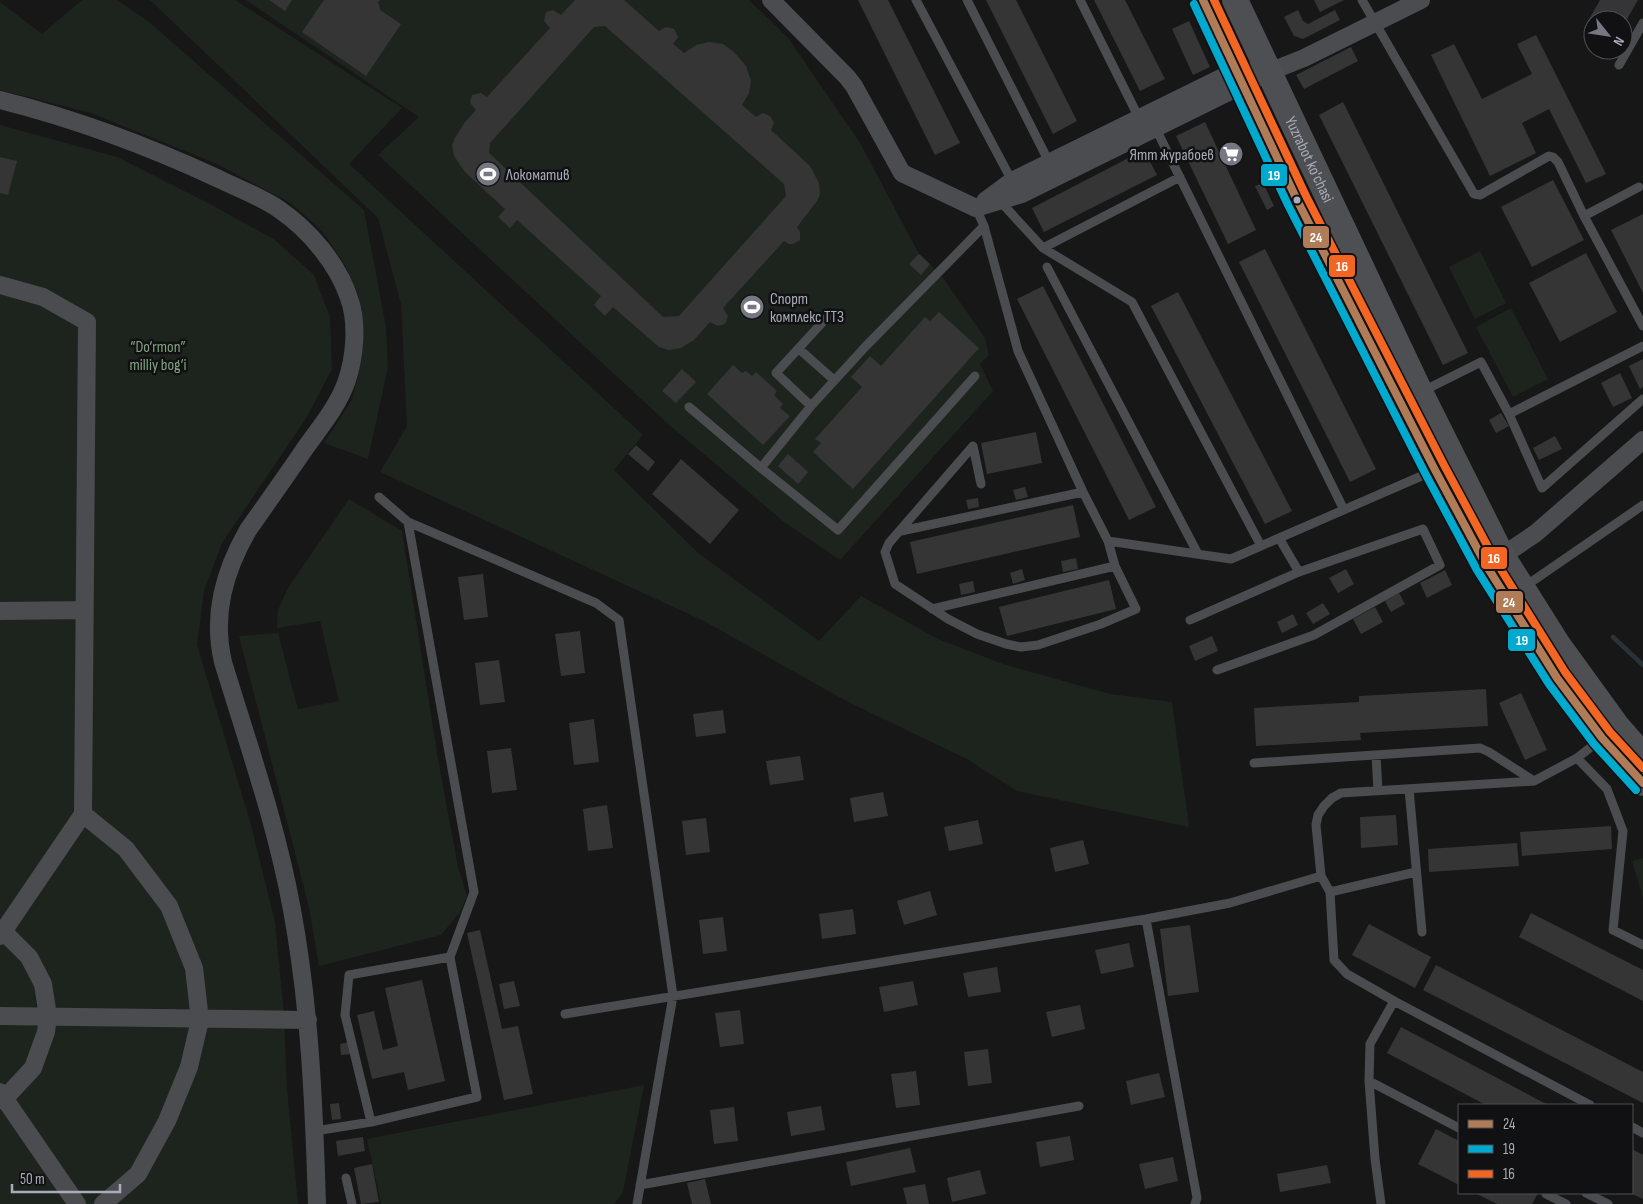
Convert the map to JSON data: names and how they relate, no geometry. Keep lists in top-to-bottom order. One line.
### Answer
{"streets":{"main road":["Yuzrabot ko'chasi"]},"parks":["“Do‘rmon” milliy bog‘i"],"places":{"supermarket":["Ятт журабоев"],"sports":["Локоматив","Спорт комплекс ТТЗ"]},"lines":["transit line 24","transit line 16","transit line 19"],"legend":["24","19","16"],"scale_bar":"50 m","north":"bottom right"}
